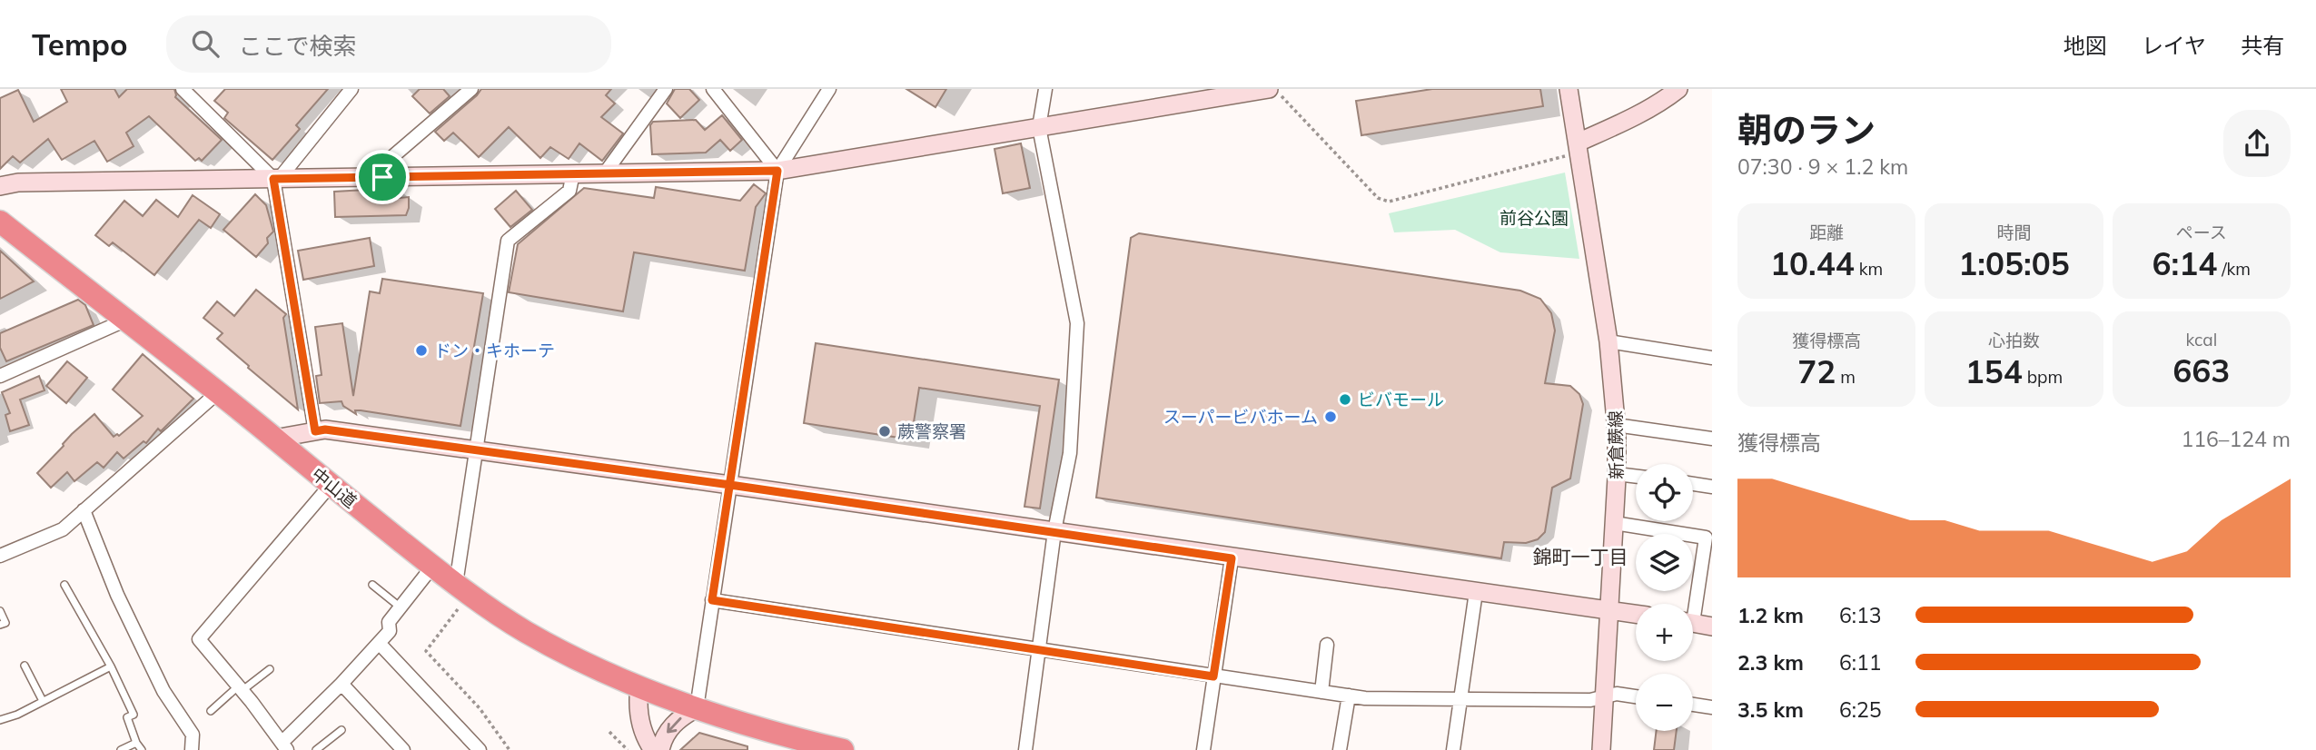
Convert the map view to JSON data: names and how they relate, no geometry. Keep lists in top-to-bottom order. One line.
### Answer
{"streets":{"highway":["中山道"],"street":["新倉蕨線"]},"districts":["錦町一丁目"],"parks":["前谷公園"],"places":["ドン・キホーテ","ビバモール","スーパービバホーム","蕨警察署"],"page":{"header":"Tempo","search":"ここで検索","nav":["地図","レイヤ","共有"],"heading":["朝のラン","07:30 · 9 × 1.2 km"],"stats":[["距離","10.44 km"],["時間","1:05:05"],["ペース","6:14 /km"],["獲得標高","72 m"],["心拍数","154 bpm"],["kcal","663"]],"chart":["獲得標高","116–124 m"],"map_buttons":["+","−"],"list":[{"name":"1.2 km","note":"6:13"},{"name":"2.3 km","note":"6:11"},{"name":"3.5 km","note":"6:25"}]}}
